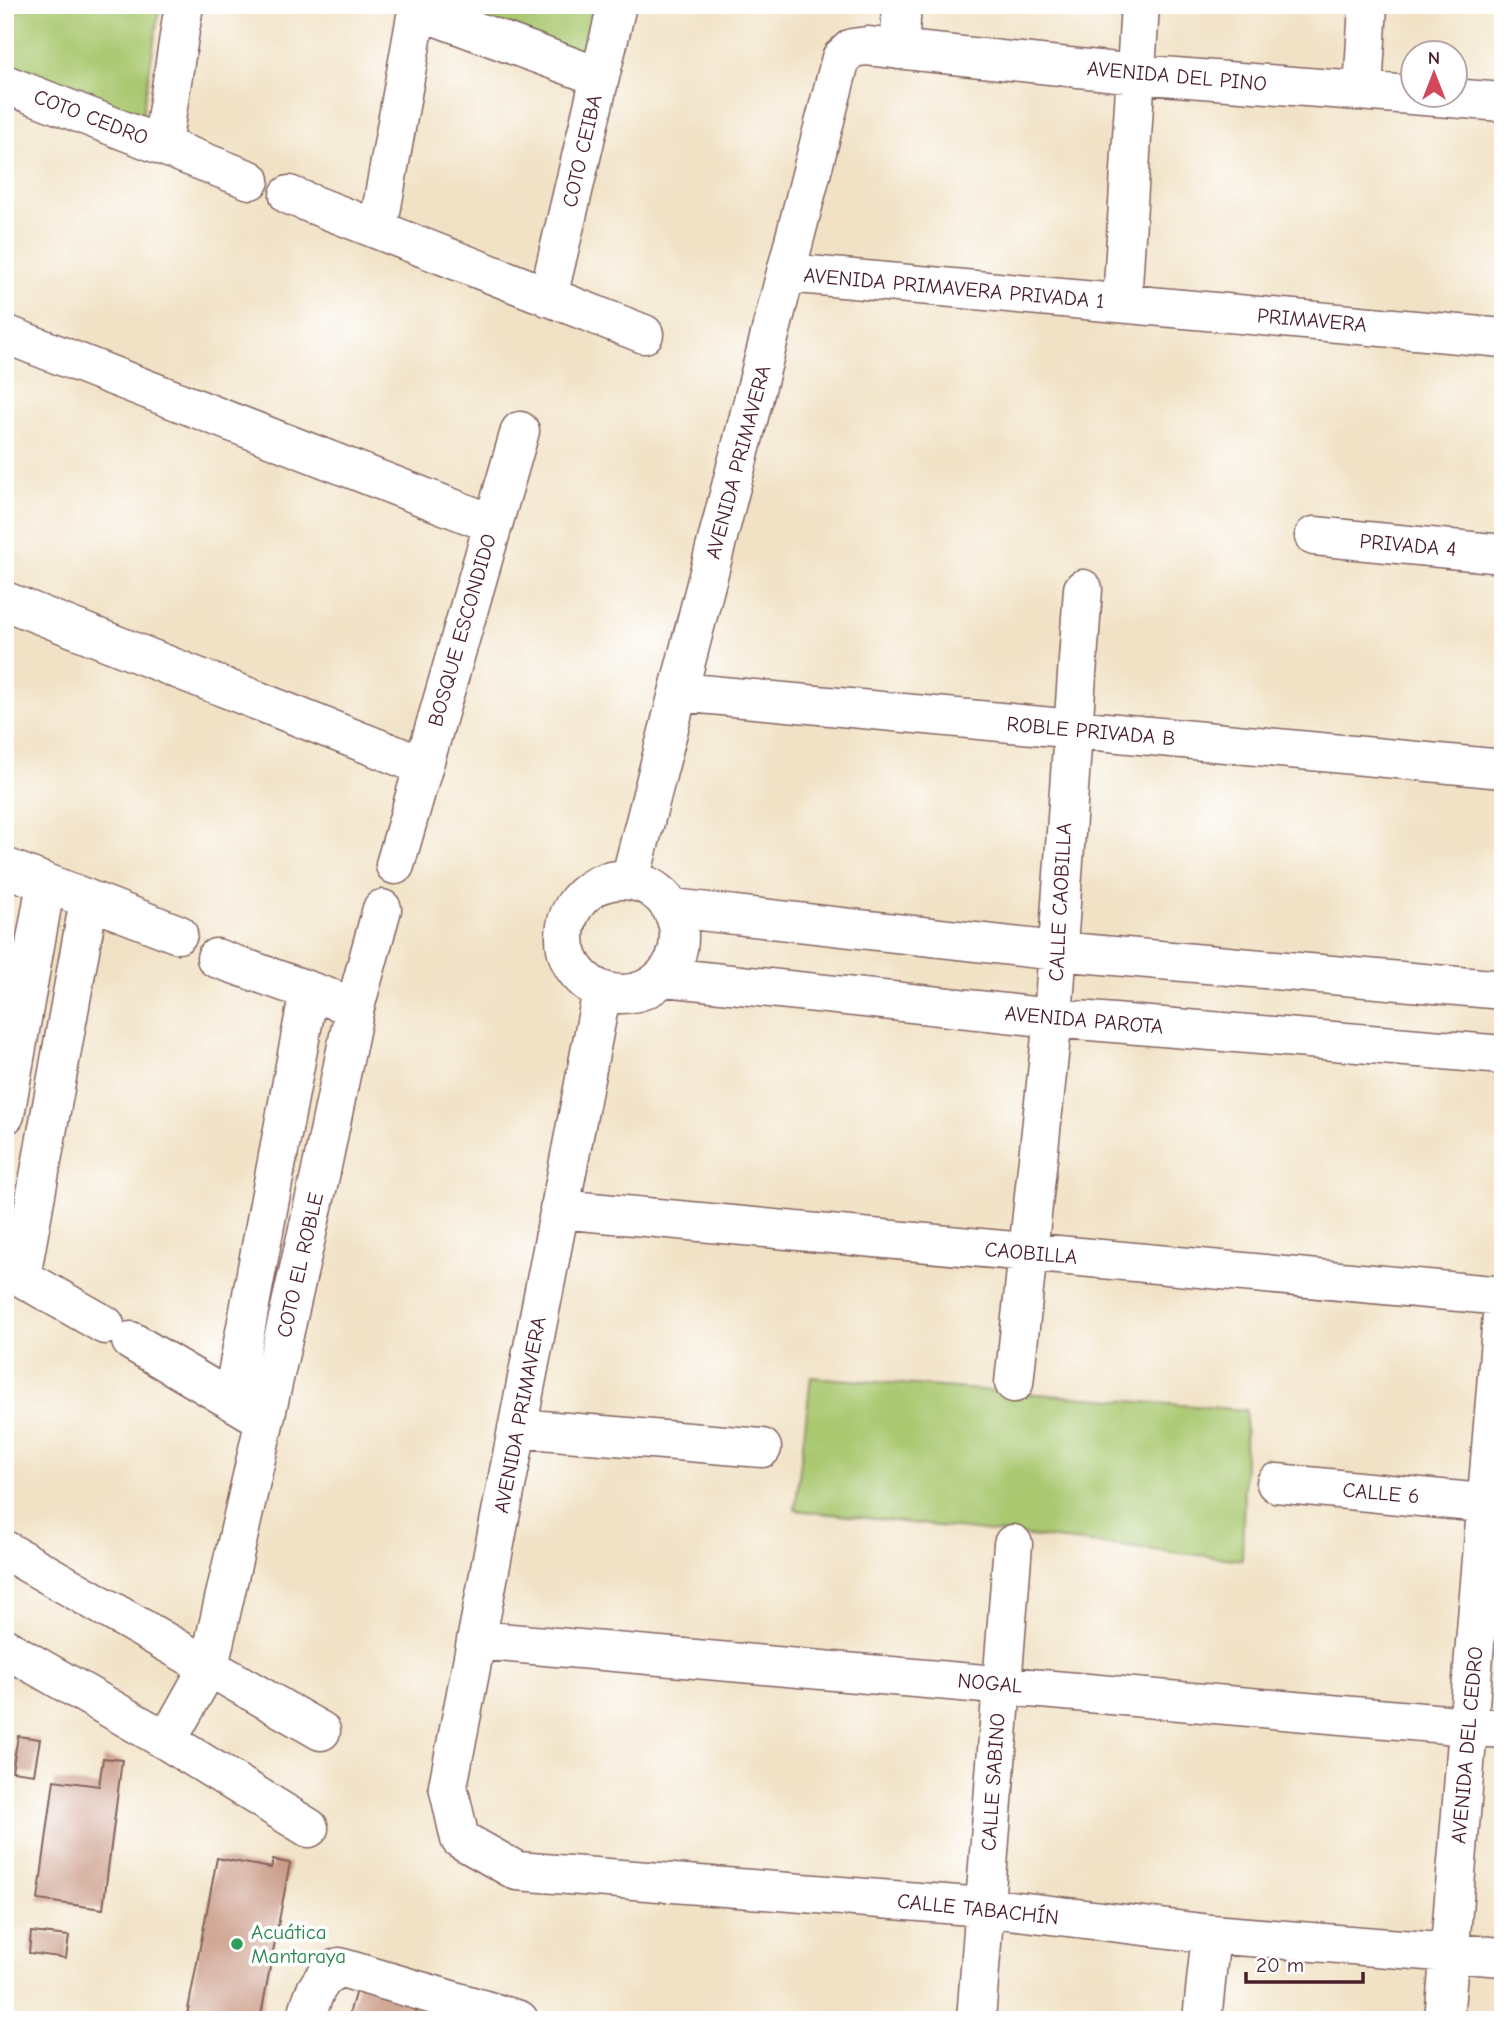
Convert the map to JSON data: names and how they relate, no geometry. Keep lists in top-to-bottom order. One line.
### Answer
{"streets":{"street":["AVENIDA DEL PINO","COTO CEDRO","COTO CEIBA","AVENIDA PRIMAVERA PRIVADA 1","PRIMAVERA","AVENIDA PRIMAVERA","PRIVADA 4","BOSQUE ESCONDIDO","ROBLE PRIVADA B","CALLE CAOBILLA","AVENIDA PAROTA","CAOBILLA","COTO EL ROBLE","CALLE 6","NOGAL","AVENIDA DEL CEDRO","CALLE SABINO","CALLE TABACHÍN"]},"crossings":[["AVENIDA DEL PINO","AVENIDA PRIMAVERA"],["AVENIDA PRIMAVERA PRIVADA 1","PRIMAVERA"],["AVENIDA PRIMAVERA PRIVADA 1","AVENIDA PRIMAVERA"],["AVENIDA PRIMAVERA","ROBLE PRIVADA B"],["AVENIDA PRIMAVERA","AVENIDA PAROTA"],["AVENIDA PRIMAVERA","CAOBILLA"],["AVENIDA PRIMAVERA","NOGAL"],["AVENIDA PRIMAVERA","CALLE TABACHÍN"],["ROBLE PRIVADA B","CALLE CAOBILLA"],["CALLE CAOBILLA","AVENIDA PAROTA"],["CALLE CAOBILLA","CAOBILLA"],["CALLE 6","AVENIDA DEL CEDRO"],["NOGAL","AVENIDA DEL CEDRO"],["NOGAL","CALLE SABINO"],["AVENIDA DEL CEDRO","CALLE TABACHÍN"],["CALLE SABINO","CALLE TABACHÍN"]],"places":["Acuática Mantaraya"],"scale_bar":"20 m","north":"top"}
